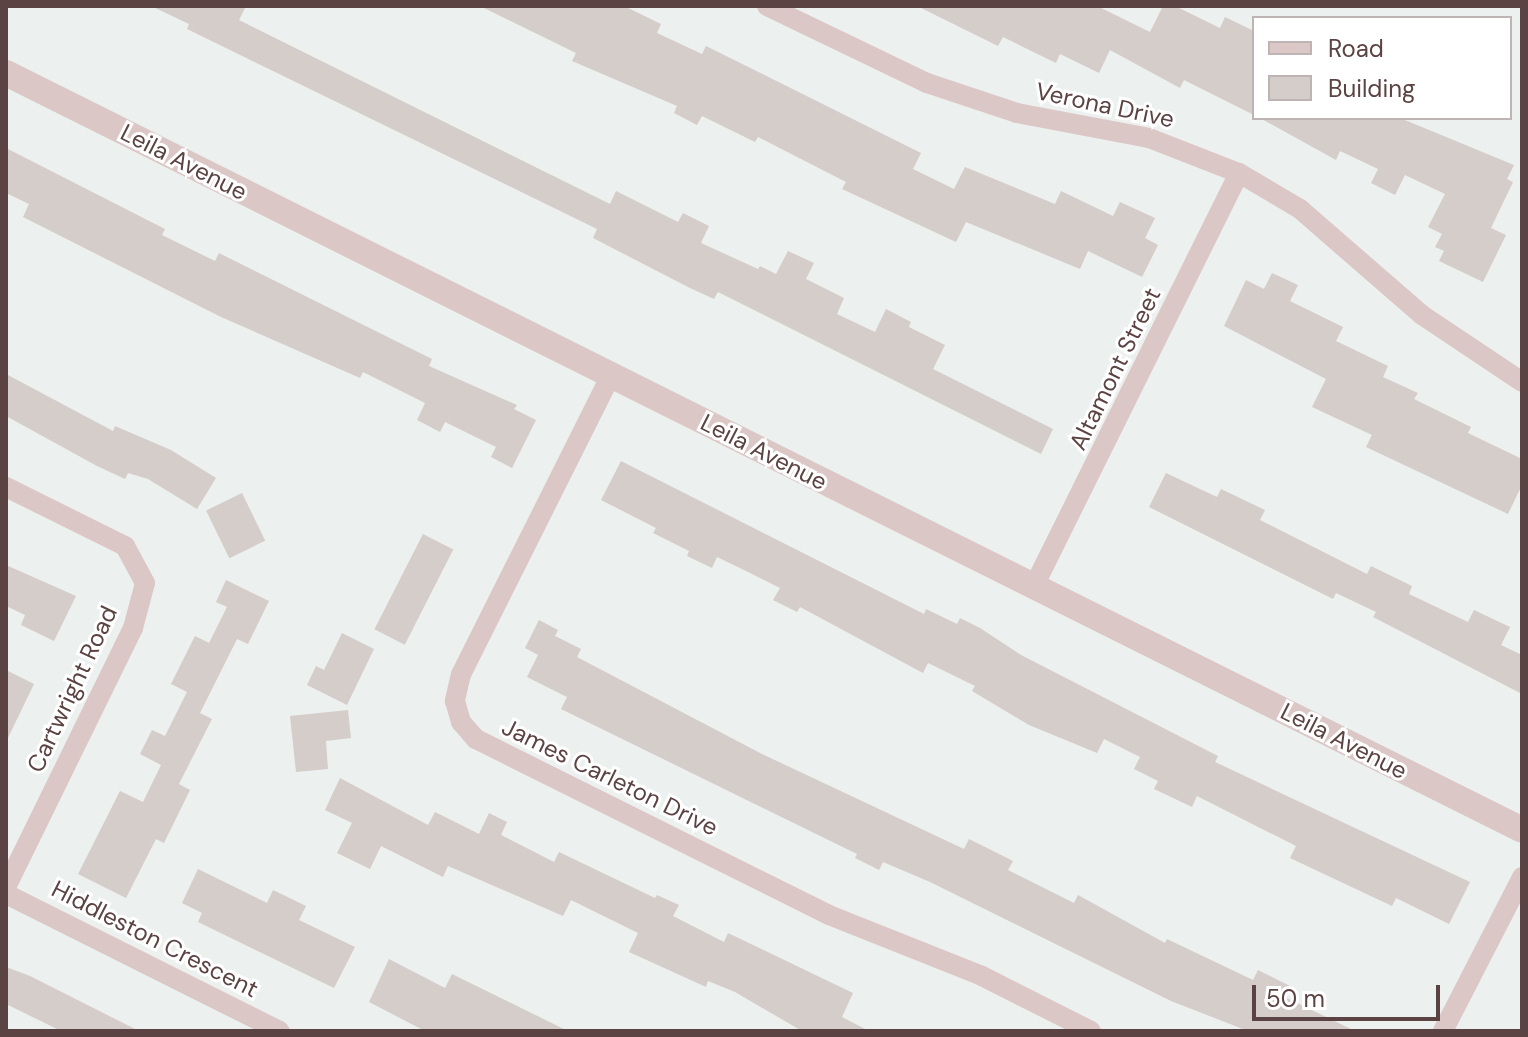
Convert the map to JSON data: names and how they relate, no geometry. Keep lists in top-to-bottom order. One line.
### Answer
{"streets":{"street":["Verona Drive","Leila Avenue","Altamont Street","Cartwright Road","James Carleton Drive","Hiddleston Crescent"]},"crossings":[["Verona Drive","Altamont Street"],["Leila Avenue","Altamont Street"],["Leila Avenue","James Carleton Drive"]],"legend":["Road","Building"],"scale_bar":"50 m"}
